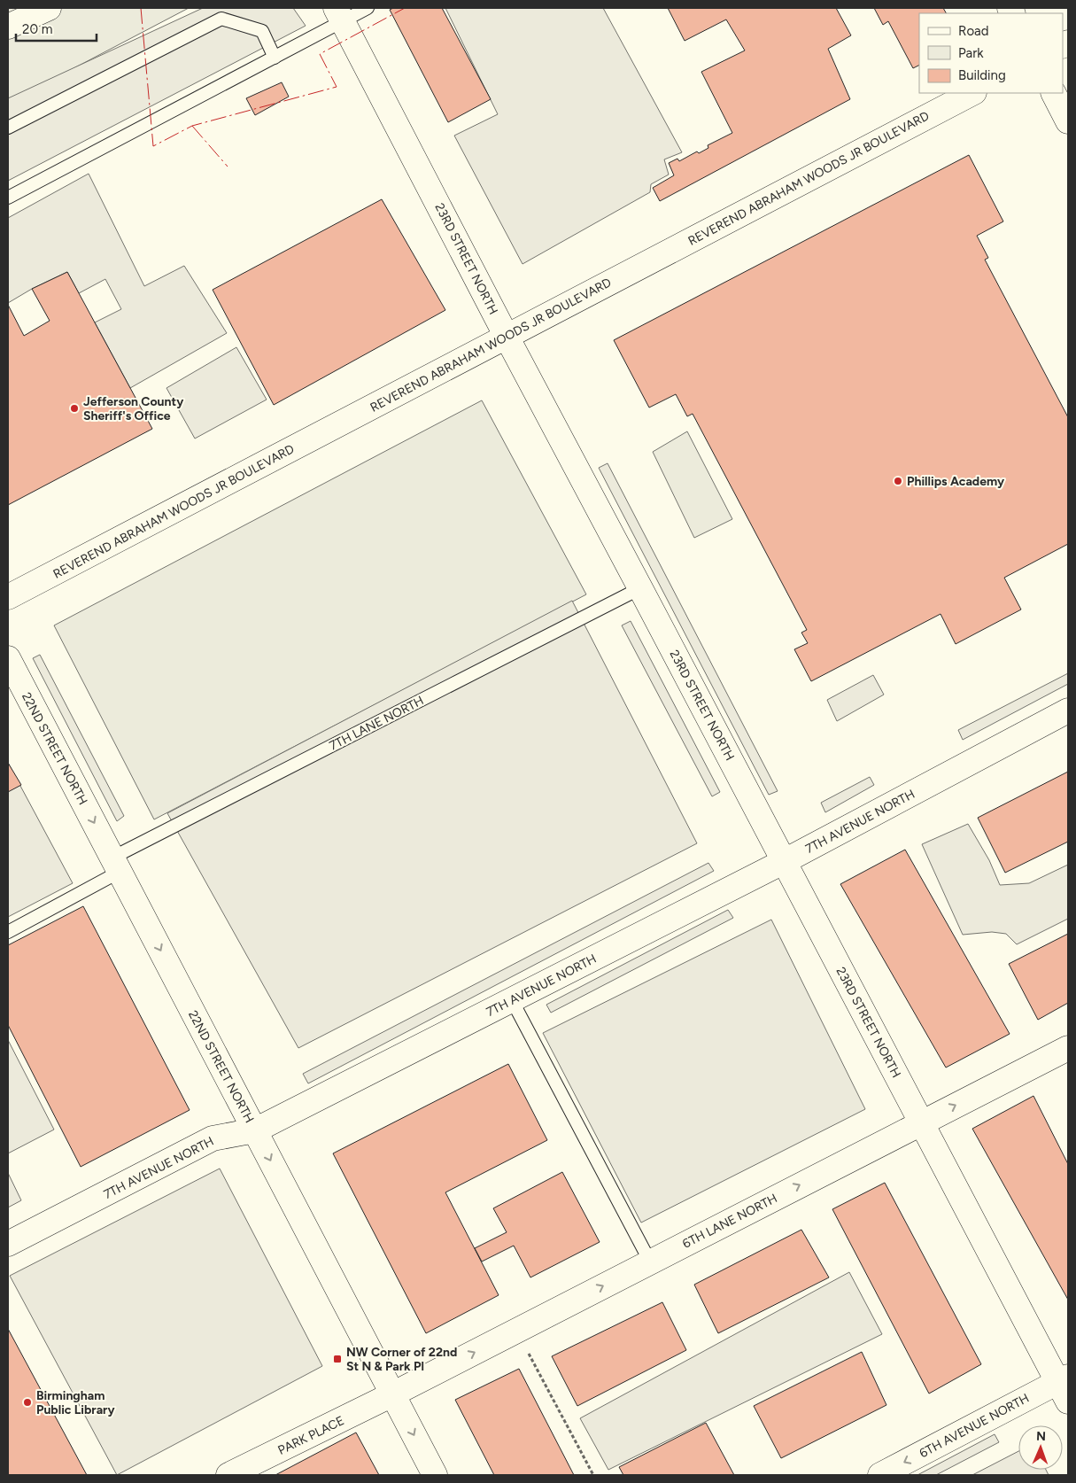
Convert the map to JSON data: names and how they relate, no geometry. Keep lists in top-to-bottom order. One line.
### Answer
{"streets":{"main road":["REVEREND ABRAHAM WOODS JR BOULEVARD","23RD STREET NORTH","22ND STREET NORTH","7TH AVENUE NORTH","6TH LANE NORTH","6TH AVENUE NORTH","PARK PLACE"],"lane":["7TH LANE NORTH"]},"crossings":[["REVEREND ABRAHAM WOODS JR BOULEVARD","23RD STREET NORTH"],["23RD STREET NORTH","7TH LANE NORTH"],["23RD STREET NORTH","7TH AVENUE NORTH"],["23RD STREET NORTH","6TH LANE NORTH"],["23RD STREET NORTH","6TH AVENUE NORTH"],["7TH LANE NORTH","22ND STREET NORTH"],["22ND STREET NORTH","7TH AVENUE NORTH"],["22ND STREET NORTH","6TH LANE NORTH"],["22ND STREET NORTH","PARK PLACE"],["6TH LANE NORTH","PARK PLACE"]],"one_way":["22ND STREET NORTH","6TH LANE NORTH","6TH AVENUE NORTH"],"places":{"other":["Jefferson County Sheriff's Office","Phillips Academy","Birmingham Public Library"],"transit":["NW Corner of 22nd St N & Park Pl"]},"legend":["Road","Park","Building"],"scale_bar":"20 m","north":"top"}
